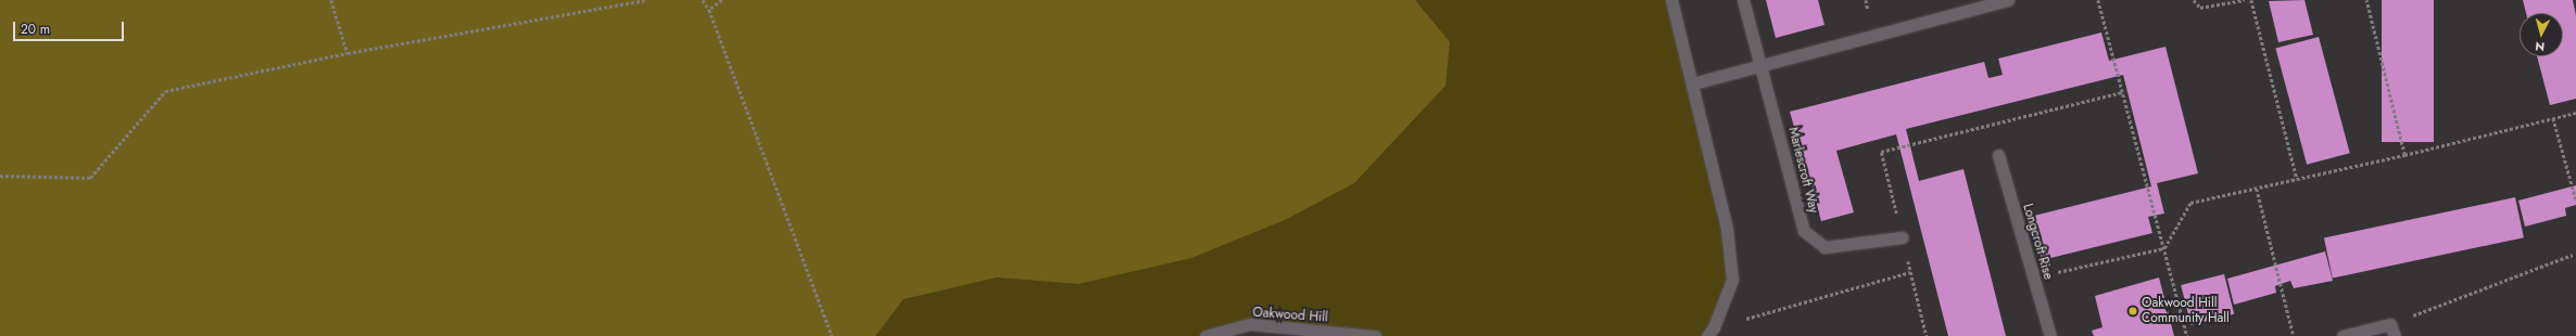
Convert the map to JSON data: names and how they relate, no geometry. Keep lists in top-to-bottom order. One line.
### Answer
{"streets":{"street":["Marlescroft Way","Longcroft Rise","Oakwood Hill"]},"places":["Oakwood Hill Community Hall"],"scale_bar":"20 m","north":"bottom"}
